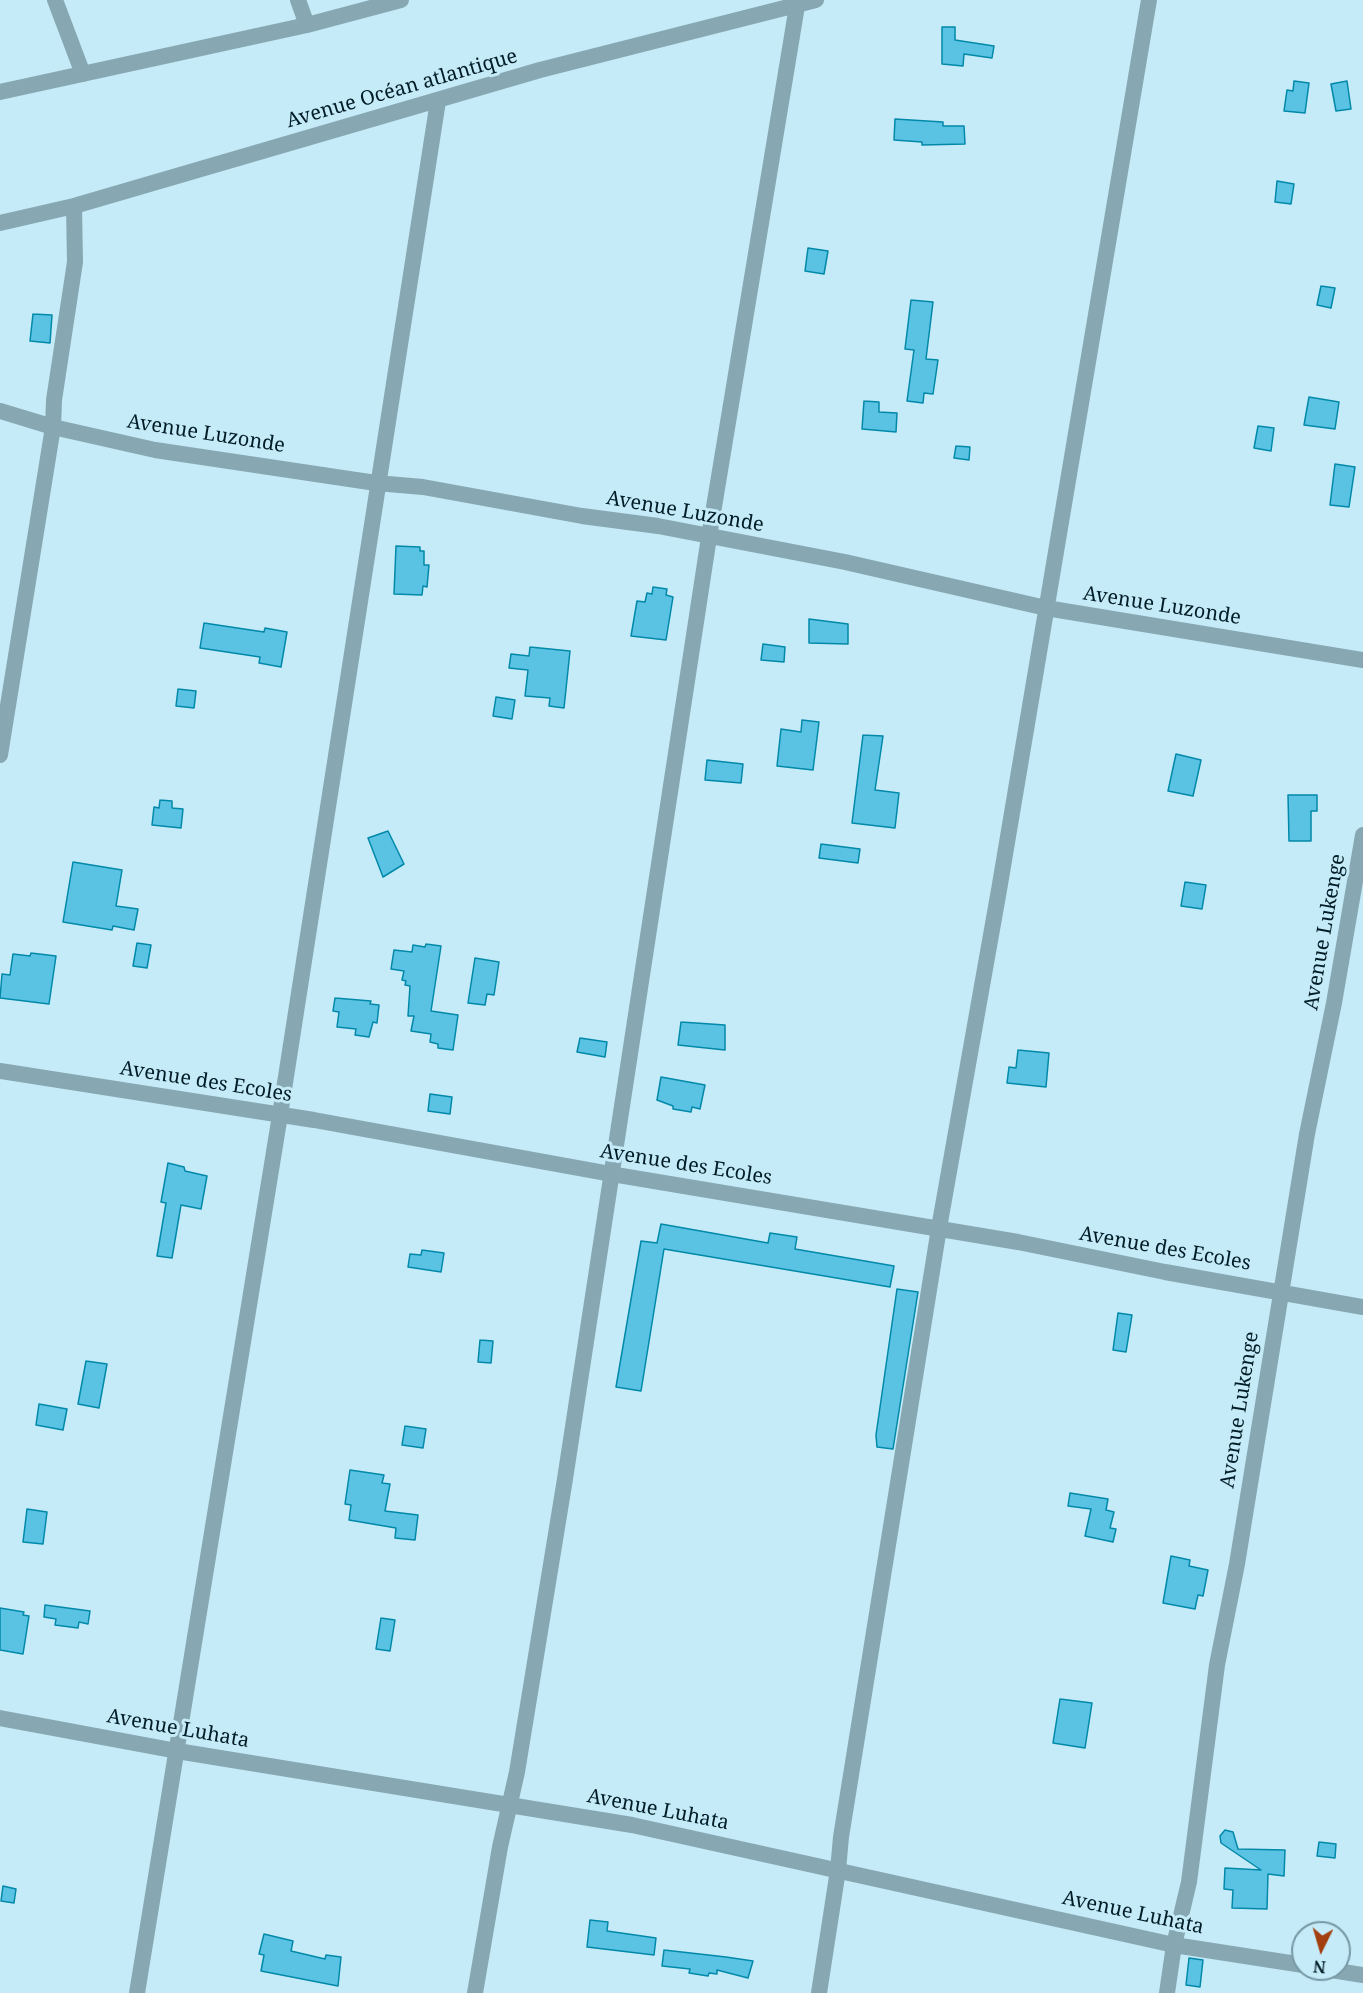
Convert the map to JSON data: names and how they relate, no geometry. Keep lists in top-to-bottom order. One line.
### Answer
{"streets":{"street":["Avenue Océan atlantique","Avenue Luzonde","Avenue Lukenge","Avenue des Ecoles","Avenue Luhata"]},"crossings":[["Avenue Lukenge","Avenue des Ecoles"],["Avenue Lukenge","Avenue Luhata"]],"north":"bottom"}
